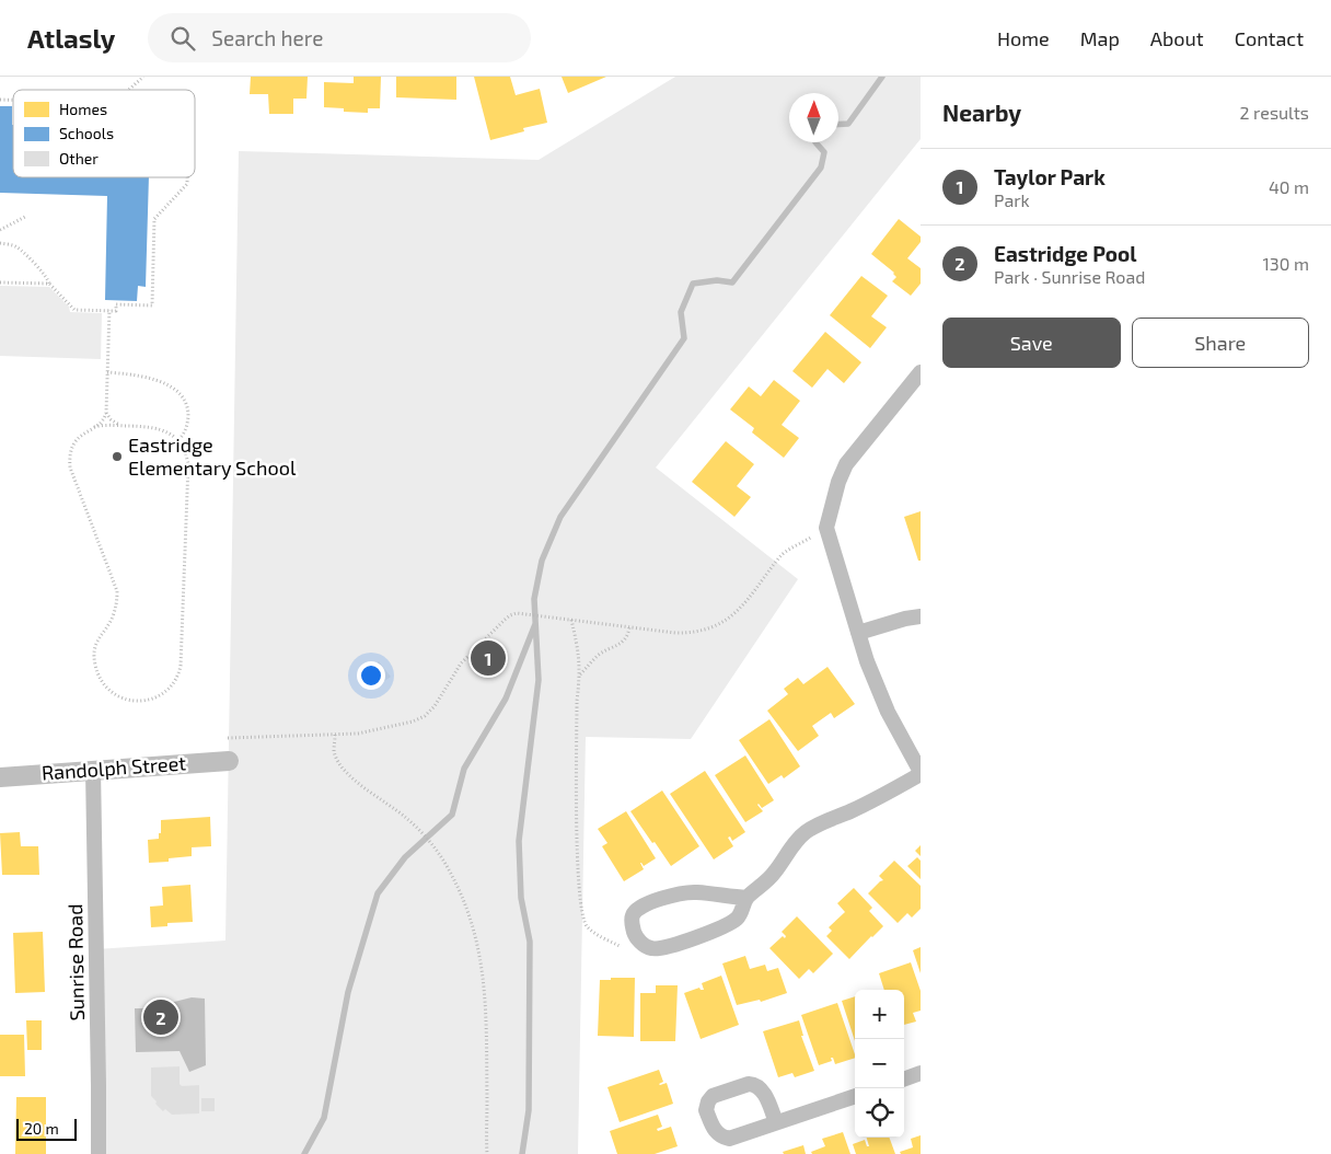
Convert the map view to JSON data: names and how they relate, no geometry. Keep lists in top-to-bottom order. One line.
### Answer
{"streets":{"street":["Randolph Street","Sunrise Road"]},"crossings":[["Randolph Street","Sunrise Road"]],"places":["Eastridge Elementary School"],"legend":["Homes","Schools","Other"],"scale_bar":"20 m","north":"top","page":{"header":"Atlasly","search":"Search here","nav":["Home","Map","About","Contact"],"heading":["Nearby","2 results"],"list":[{"mark":"1","name":"Taylor Park","note":"Park","value":"40 m"},{"mark":"2","name":"Eastridge Pool","note":"Park · Sunrise Road","value":"130 m"}],"buttons":["Save","Share"],"pins":["1","2"],"map_buttons":["+","−"],"scale":"20 m"}}
